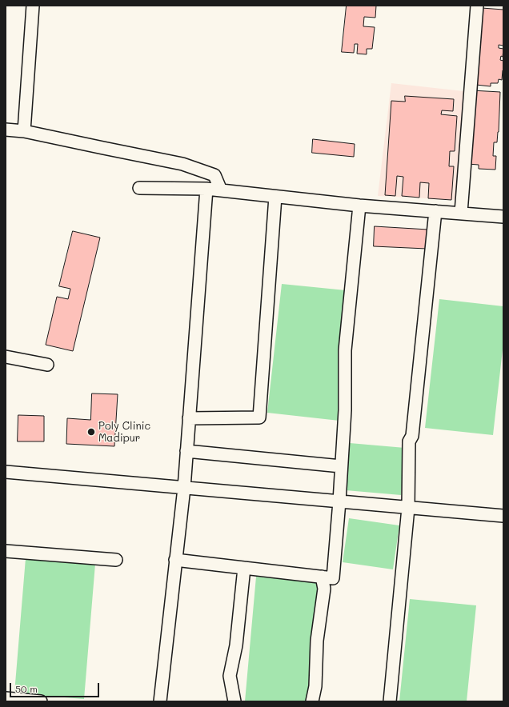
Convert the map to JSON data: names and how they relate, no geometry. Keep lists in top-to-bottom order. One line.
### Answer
{"places":["Poly Clinic Madipur"],"scale_bar":"50 m"}
